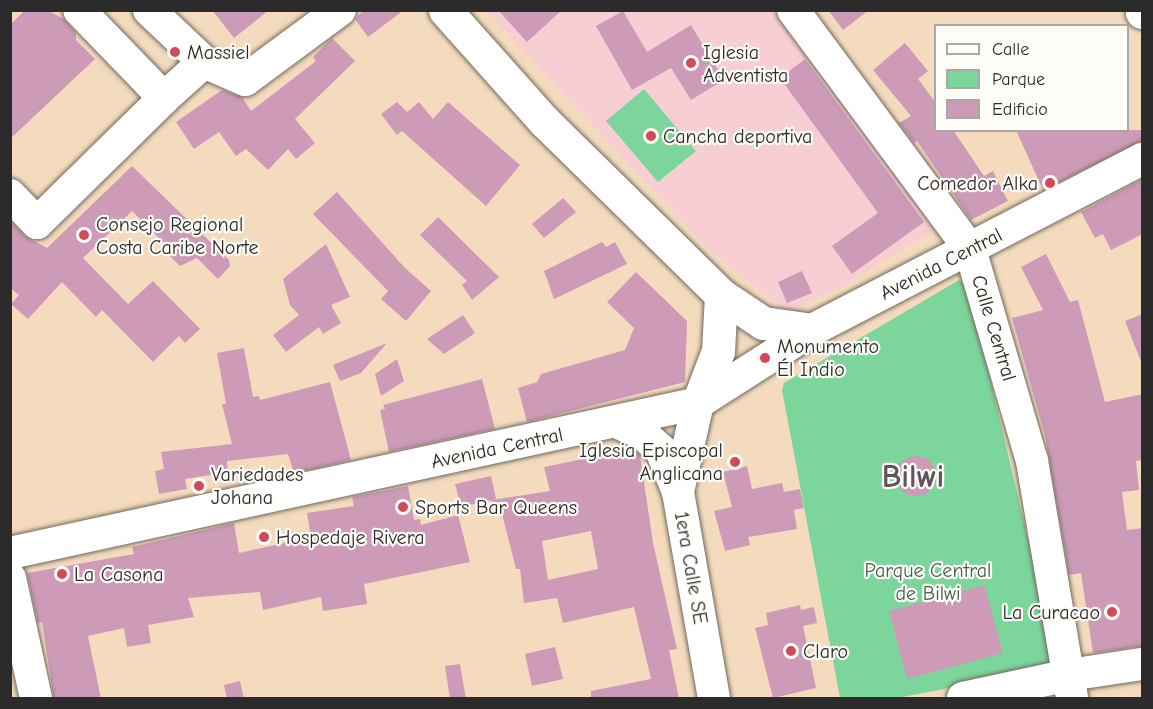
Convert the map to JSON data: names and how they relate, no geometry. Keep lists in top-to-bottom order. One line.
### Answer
{"streets":{"street":["Avenida Central","Calle Central","1era Calle SE"]},"crossings":[["Avenida Central","Calle Central"],["Avenida Central","1era Calle SE"]],"districts":["Bilwi"],"parks":["Parque Central de Bilwi"],"places":["Massiel","Iglesia Adventista","Cancha deportiva","Comedor Alka","Consejo Regional Costa Caribe Norte","Monumento Él Indio","Iglesia Episcopal Anglicana","Variedades Johana","Sports Bar Queens","Hospedaje Rivera","La Casona","La Curacao","Claro"],"legend":["Calle","Parque","Edificio"]}
